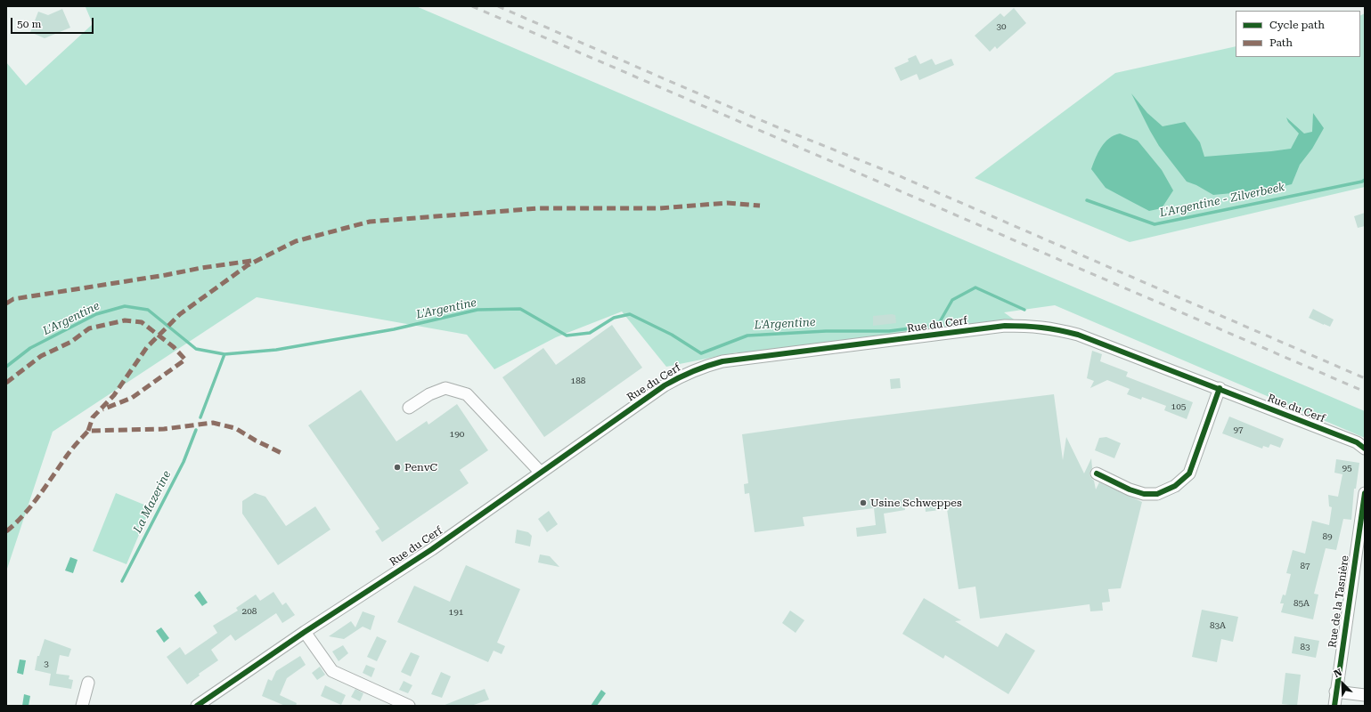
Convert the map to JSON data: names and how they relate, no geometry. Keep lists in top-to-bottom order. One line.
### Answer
{"streets":{"street":["Rue du Cerf","Rue de la Tasnière"]},"water":["L'Argentine - Zilverbeek","L'Argentine","La Mazerine"],"places":["PenvC","Usine Schweppes"],"house_numbers":["30","188","105","97","190","95","89","87","85A","208","191","83A","83","3"],"legend":["Cycle path","Path"],"scale_bar":"50 m","north":"top left"}
